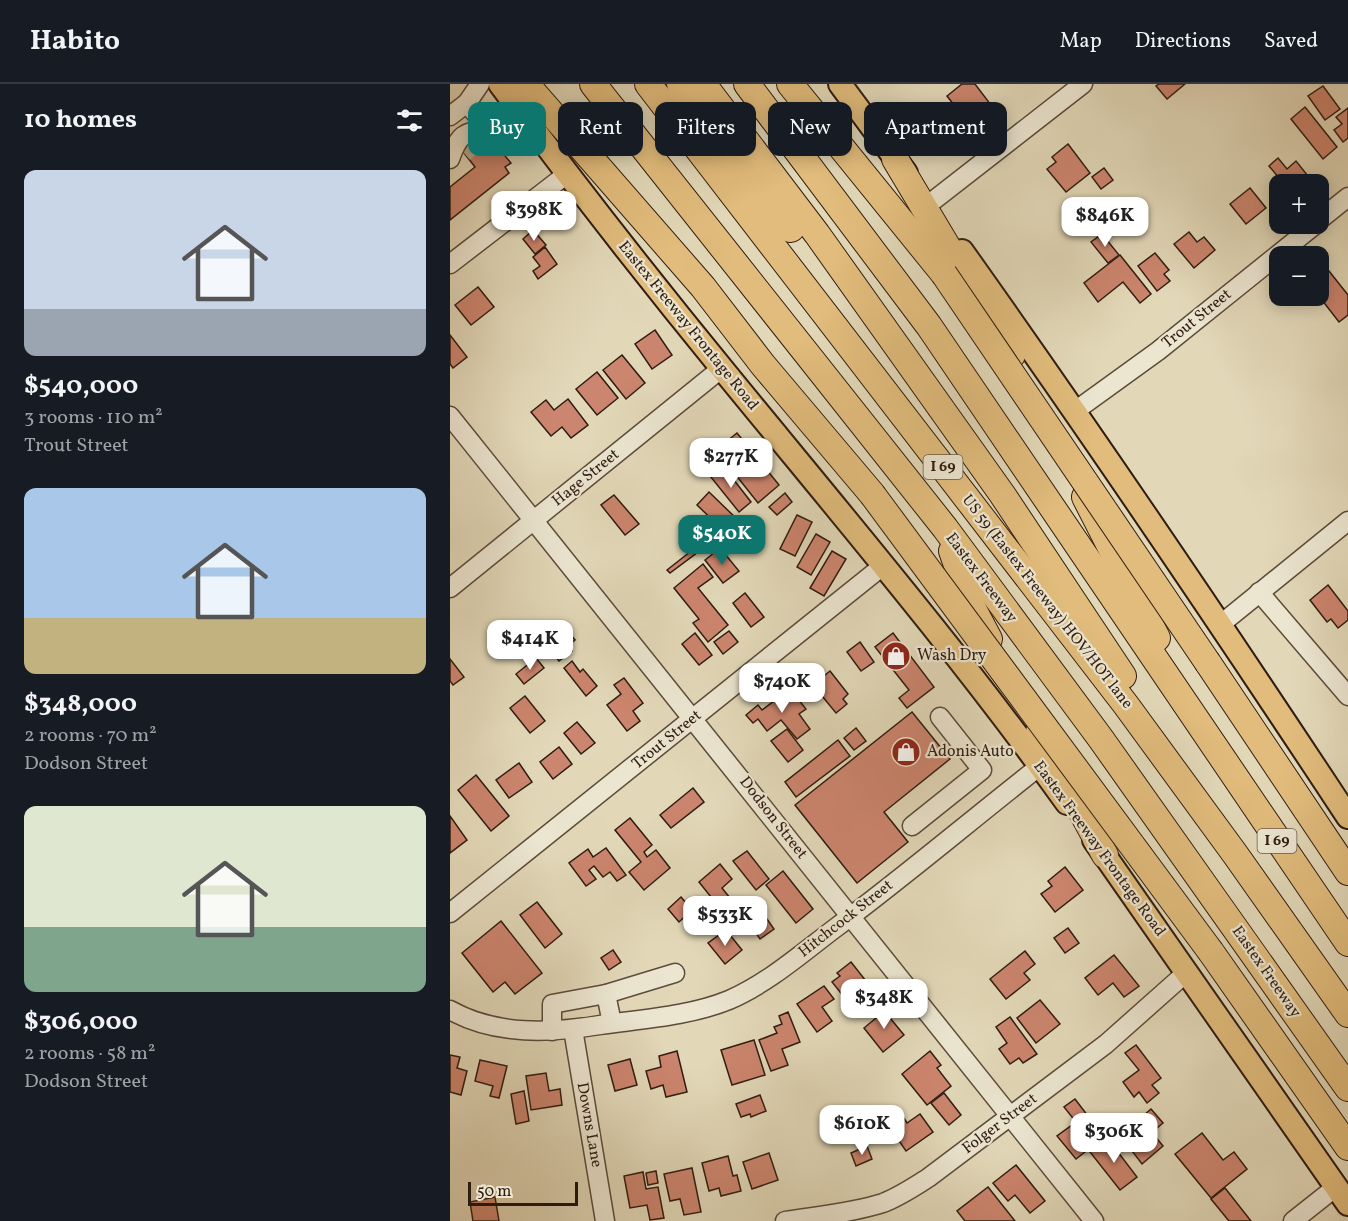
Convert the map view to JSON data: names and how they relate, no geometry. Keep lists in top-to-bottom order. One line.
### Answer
{"streets":{"highway":["I 69","Eastex Freeway","US 59 (Eastex Freeway) HOV/HOT lane"],"main road":["Eastex Freeway Frontage Road"],"street":["Trout Street","Hage Street","Dodson Street","Hitchcock Street","Folger Street","Downs Lane"]},"crossings":[["Trout Street","Eastex Freeway Frontage Road"],["Trout Street","Dodson Street"],["Eastex Freeway Frontage Road","Hage Street"],["Eastex Freeway Frontage Road","Hitchcock Street"],["Eastex Freeway Frontage Road","Folger Street"],["Hage Street","Dodson Street"],["Dodson Street","Hitchcock Street"],["Dodson Street","Folger Street"],["Hitchcock Street","Downs Lane"]],"places":{"shop":["Wash Dry","Adonis Auto"]},"scale_bar":"50 m","page":{"header":"Habito","nav":["Map","Directions","Saved"],"heading":"10 homes","chip":["Buy","Rent","Filters","New","Apartment"],"list":[{"name":"$540,000","note":"3 rooms · 110 m² · Trout Street"},{"name":"$348,000","note":"2 rooms · 70 m² · Dodson Street"},{"name":"$306,000","note":"2 rooms · 58 m² · Dodson Street"}],"map_buttons":["+","−"],"price":["$398K","$846K","$277K","$540K","$414K","$740K","$533K","$348K","$610K","$306K"],"scale":"50 m"}}
